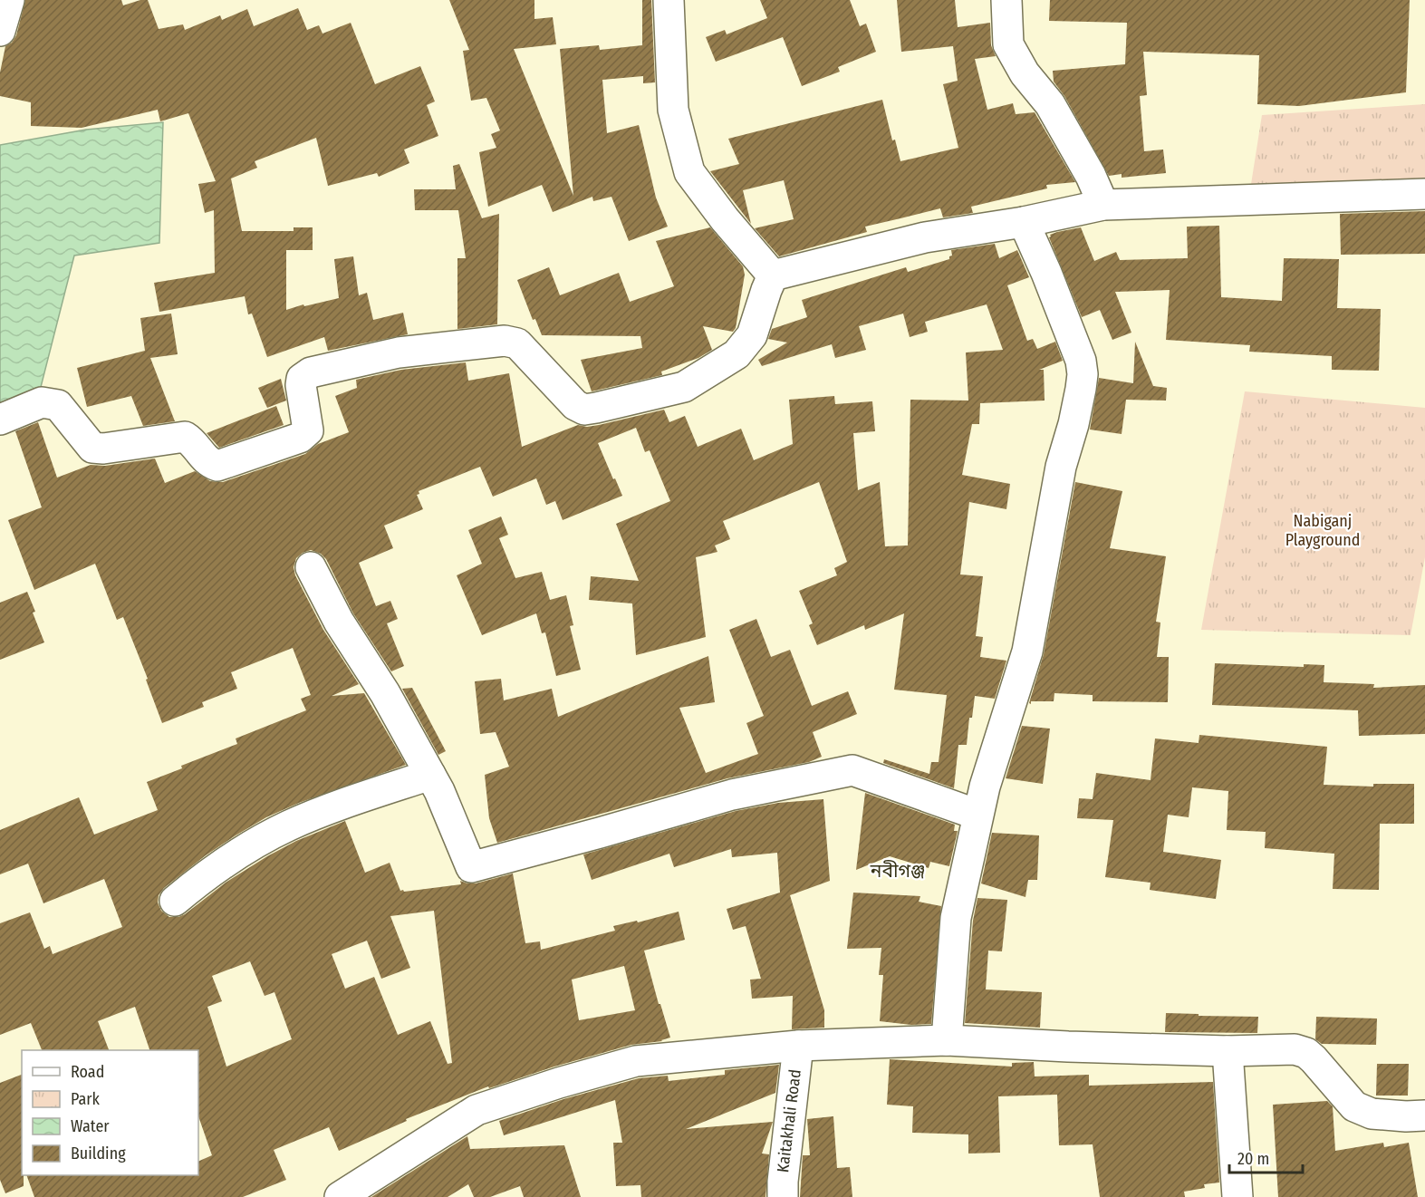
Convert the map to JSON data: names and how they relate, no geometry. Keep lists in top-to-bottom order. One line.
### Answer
{"streets":{"street":["Kaitakhali Road"]},"districts":["নবীগঞ্জ"],"parks":["Nabiganj Playground"],"legend":["Road","Park","Water","Building"],"scale_bar":"20 m"}
